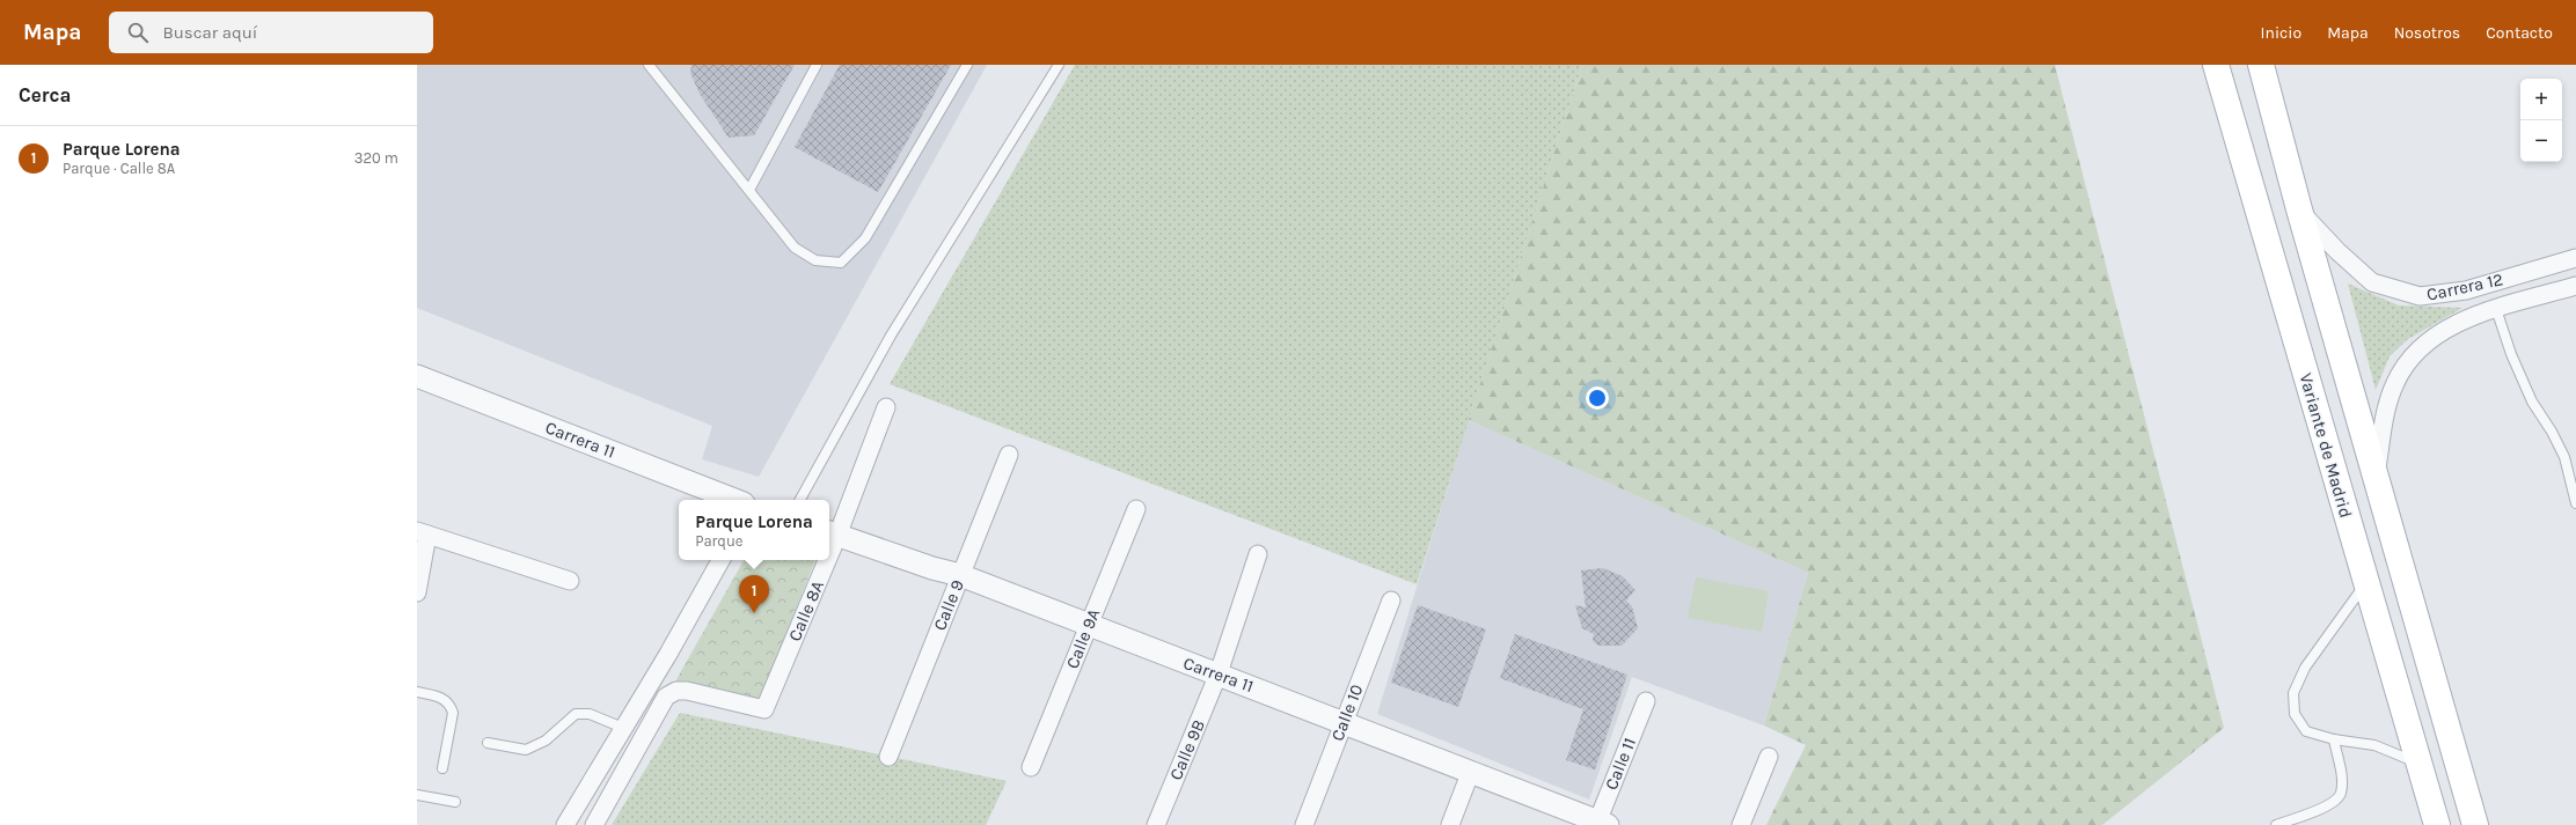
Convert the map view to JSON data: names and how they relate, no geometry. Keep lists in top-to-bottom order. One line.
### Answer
{"streets":{"main road":["Variante de Madrid"],"street":["Carrera 12","Carrera 11","Calle 9","Calle 8A","Calle 9A","Calle 10","Calle 9B","Calle 11"]},"crossings":[["Carrera 11","Calle 9"],["Carrera 11","Calle 8A"],["Carrera 11","Calle 9A"],["Carrera 11","Calle 10"],["Carrera 11","Calle 9B"],["Carrera 11","Calle 11"]],"page":{"header":"Mapa","search":"Buscar aquí","nav":["Inicio","Mapa","Nosotros","Contacto"],"heading":"Cerca","map_buttons":["+","−"],"list":[{"mark":"1","name":"Parque Lorena","note":"Parque · Calle 8A","value":"320 m"}],"popup":["Parque Lorena","Parque"],"pins":"1"}}
